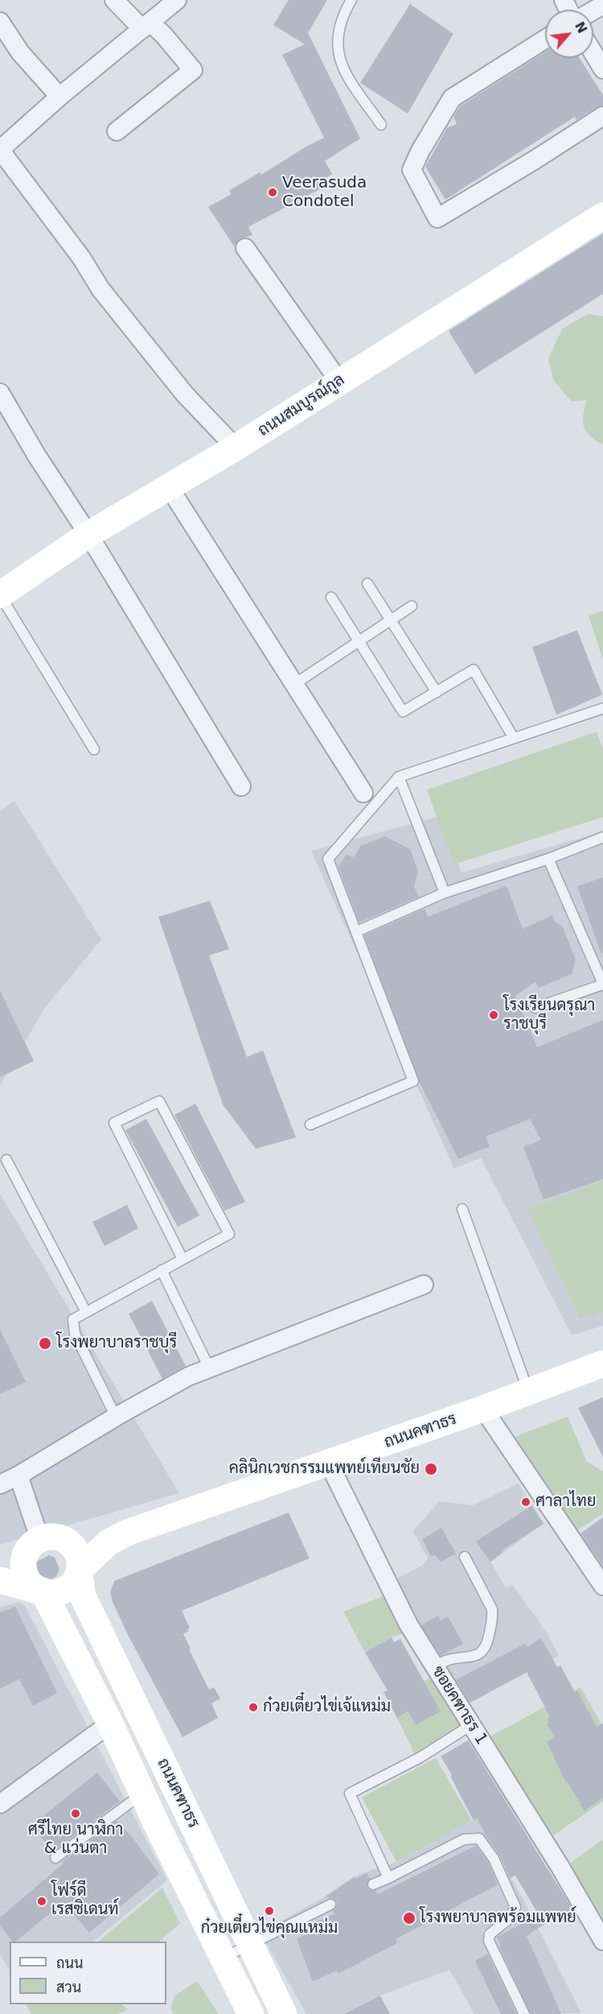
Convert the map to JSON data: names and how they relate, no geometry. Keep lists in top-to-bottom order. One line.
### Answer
{"streets":{"street":["ถนนสมบูรณ์กูล","ถนนคฑาธร","ซอยคฑาธร 1"]},"crossings":[["ถนนคฑาธร","ซอยคฑาธร 1"]],"places":["Veerasuda Condotel","โรงเรียนดรุณา ราชบุรี","โรงพยาบาลราชบุรี","คลินิกเวชกรรมแพทย์เทียนชัย","ศาลาไทย","ก๋วยเตี๋ยวไข่เจ้แหม่ม","ศรีไทย นาฬิกา & แว่นตา","โฟร์ดี เรสซิเดนท์","ก๋วยเตี๋ยวไข่คุณแหม่ม","โรงพยาบาลพร้อมแพทย์"],"legend":["ถนน","สวน"],"north":"top right"}
